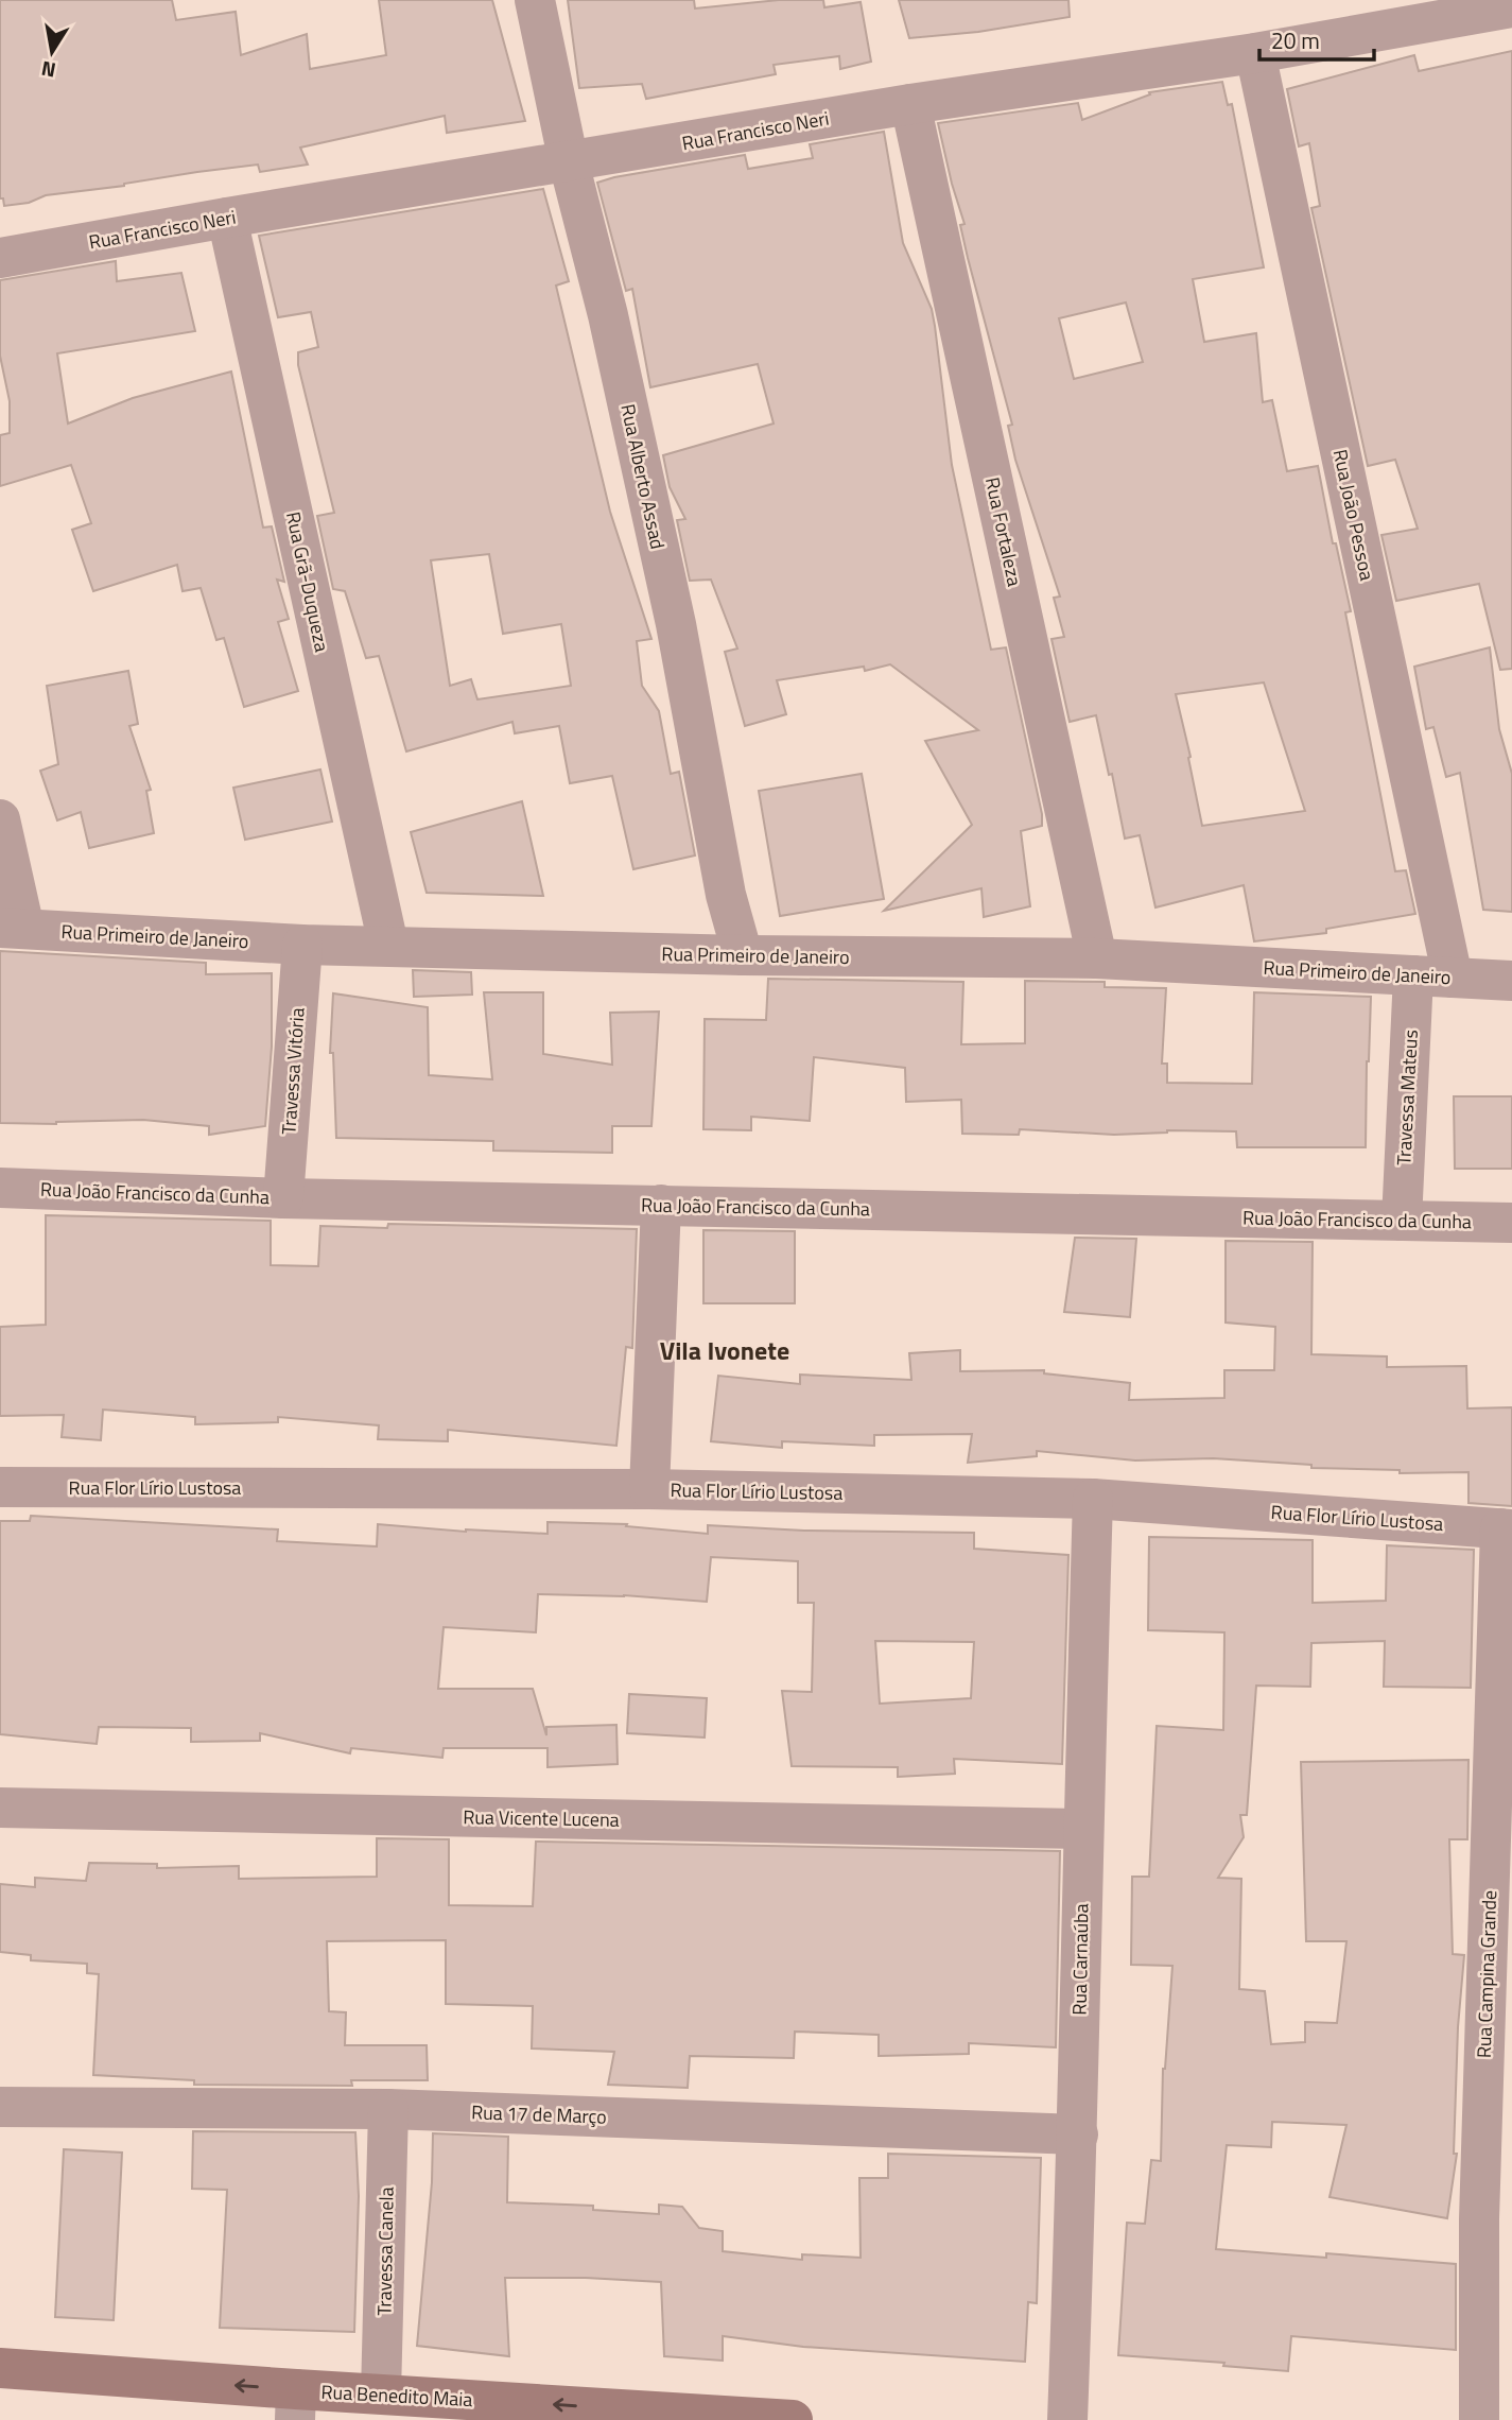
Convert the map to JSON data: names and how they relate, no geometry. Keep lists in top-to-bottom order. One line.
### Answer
{"streets":{"street":["Rua Francisco Neri","Rua Alberto Assad","Rua João Pessoa","Rua Fortaleza","Rua Grã-Duqueza","Rua Primeiro de Janeiro","Travessa Vitória","Travessa Mateus","Rua João Francisco da Cunha","Rua Flor Lírio Lustosa","Rua Vicente Lucena","Rua Carnaúba","Rua Campina Grande","Rua 17 de Março","Travessa Canela","Rua Benedito Maia"]},"crossings":[["Rua Francisco Neri","Rua Alberto Assad"],["Rua Francisco Neri","Rua João Pessoa"],["Rua Francisco Neri","Rua Fortaleza"],["Rua Francisco Neri","Rua Grã-Duqueza"],["Rua Alberto Assad","Rua Primeiro de Janeiro"],["Rua João Pessoa","Rua Primeiro de Janeiro"],["Rua Fortaleza","Rua Primeiro de Janeiro"],["Rua Grã-Duqueza","Rua Primeiro de Janeiro"],["Rua Primeiro de Janeiro","Travessa Vitória"],["Rua Primeiro de Janeiro","Travessa Mateus"],["Travessa Vitória","Rua João Francisco da Cunha"],["Travessa Mateus","Rua João Francisco da Cunha"],["Rua Flor Lírio Lustosa","Rua Carnaúba"],["Rua Flor Lírio Lustosa","Rua Campina Grande"],["Rua Vicente Lucena","Rua Carnaúba"],["Rua Carnaúba","Rua 17 de Março"],["Rua 17 de Março","Travessa Canela"],["Travessa Canela","Rua Benedito Maia"]],"one_way":["Rua Benedito Maia"],"districts":["Vila Ivonete"],"scale_bar":"20 m","north":"bottom"}
